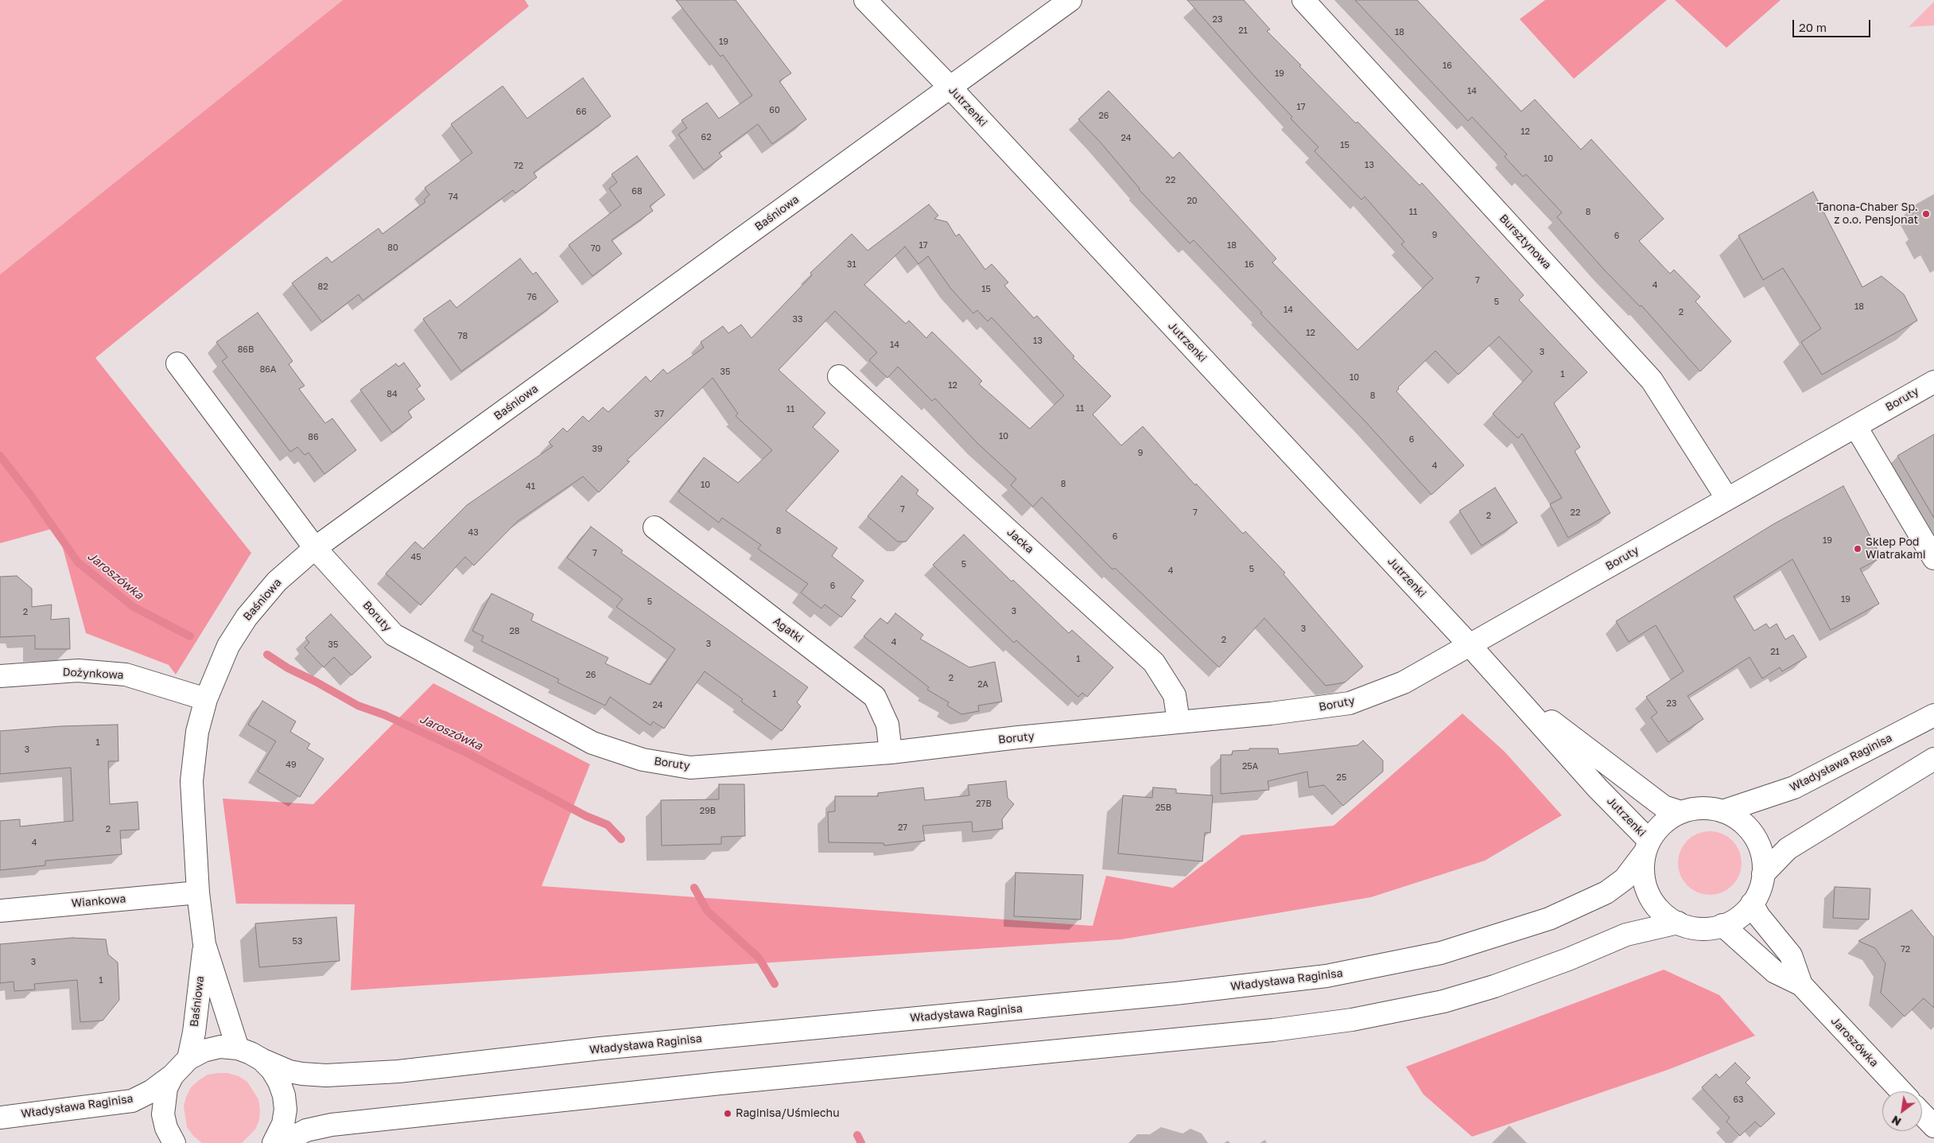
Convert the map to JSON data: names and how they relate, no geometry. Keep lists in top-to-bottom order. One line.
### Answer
{"streets":{"street":["Jutrzenki","Baśniowa","Bursztynowa","Boruty","Jacka","Agatki","Dożynkowa","Władysława Raginisa","Wiankowa","Jaroszówka"]},"crossings":[["Jutrzenki","Baśniowa"],["Jutrzenki","Boruty"],["Jutrzenki","Władysława Raginisa"],["Jutrzenki","Jaroszówka"],["Baśniowa","Boruty"],["Baśniowa","Dożynkowa"],["Baśniowa","Władysława Raginisa"],["Baśniowa","Wiankowa"],["Bursztynowa","Boruty"],["Boruty","Jacka"],["Boruty","Agatki"],["Władysława Raginisa","Jaroszówka"]],"water":["Jaroszówka"],"places":["Tanona-Chaber Sp. z o.o. Pensjonat","Sklep Pod Wiatrakami","Raginisa/Uśmiechu"],"house_numbers":["23","21","18","19","16","19","14","17","60","66","26","12","62","24","15","10","13","72","22","68","74","20","11","8","9","6","17","18","80","70","31","16","7","4","82","15","76","5","18","14","2","33","12","78","13","14","86B","3","86A","35","1","10","12","84","8","11","11","37","10","86","6","39","9","4","8","10","41","7","7","22","2","8","43","6","19","7","45","5","5","4","6","19","5","3","2","3","28","2","4","3","35","21","1","26","2","2A","1","23","24","1","3","49","25A","25","27B","25B","29B","27","2","4","53","72","3","1","63"],"scale_bar":"20 m","north":"bottom left"}
